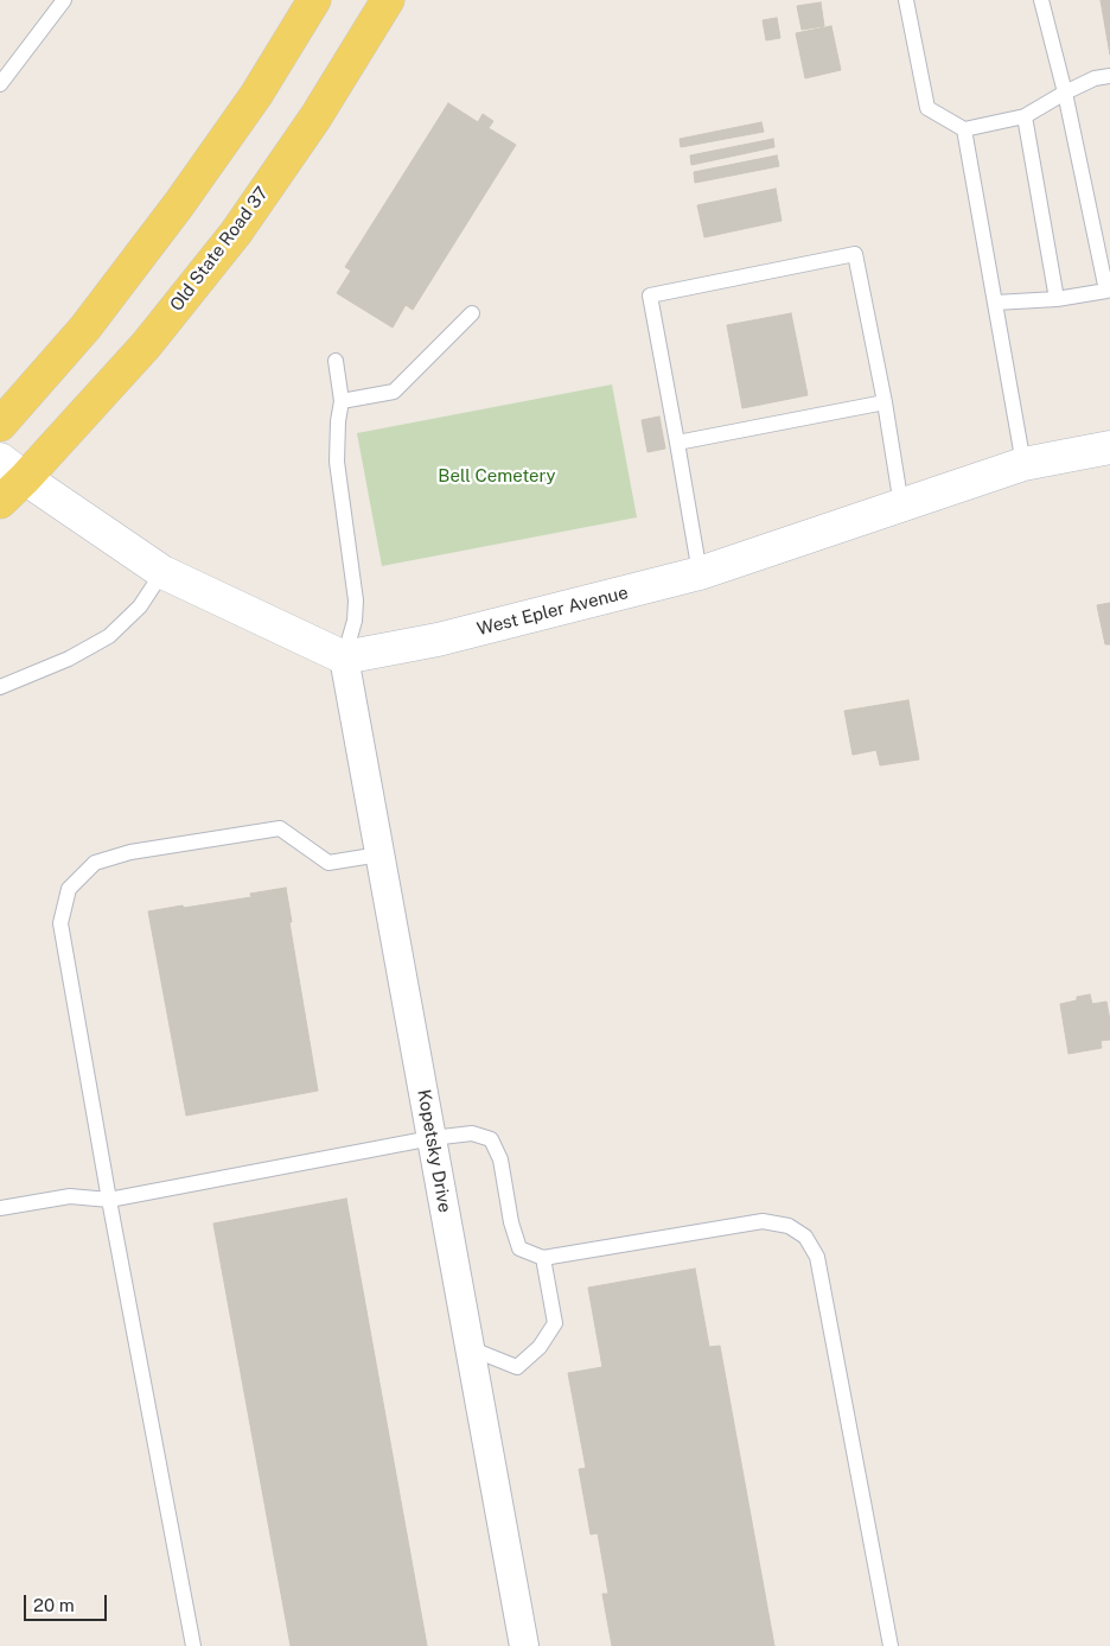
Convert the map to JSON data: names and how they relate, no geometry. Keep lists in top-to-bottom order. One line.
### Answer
{"streets":{"main road":["Old State Road 37"],"street":["West Epler Avenue","Kopetsky Drive"]},"crossings":[["West Epler Avenue","Kopetsky Drive"]],"parks":["Bell Cemetery"],"scale_bar":"20 m"}
